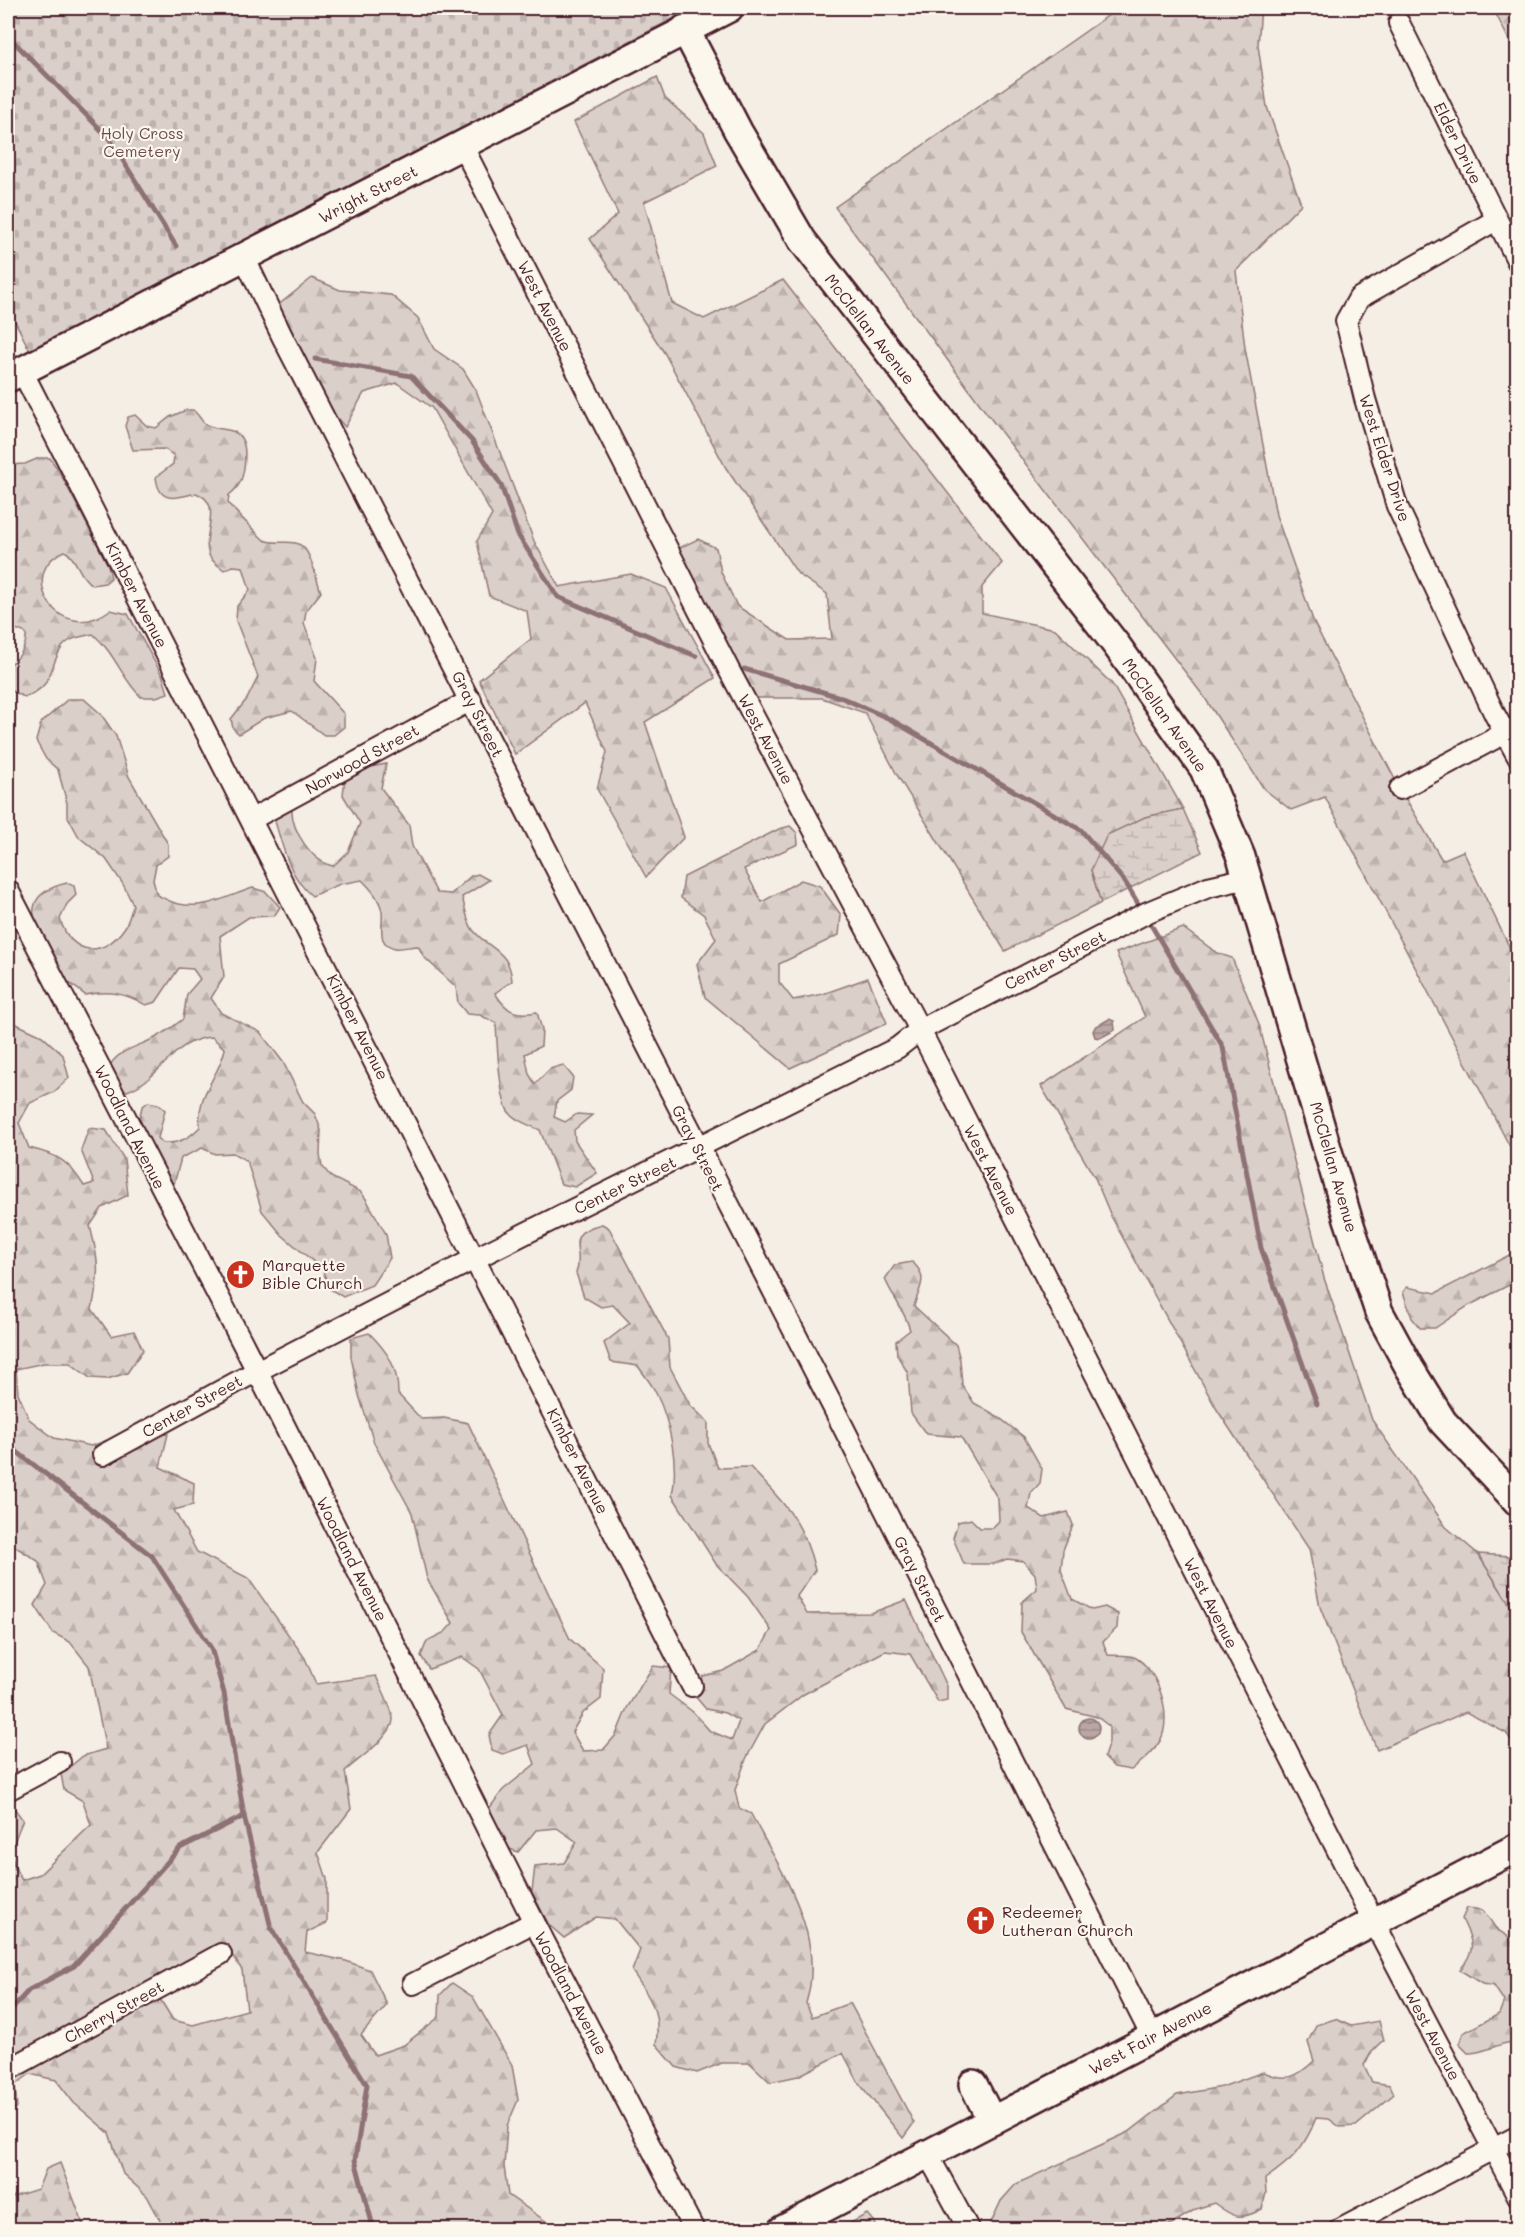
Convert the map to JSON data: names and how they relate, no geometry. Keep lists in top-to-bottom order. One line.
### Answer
{"streets":{"main road":["Wright Street","McClellan Avenue","West Fair Avenue"],"street":["Elder Drive","West Avenue","West Elder Drive","Kimber Avenue","Gray Street","Norwood Street","Center Street","Woodland Avenue","Cherry Street"]},"crossings":[["Elder Drive","West Elder Drive"],["Wright Street","West Avenue"],["Wright Street","McClellan Avenue"],["Wright Street","Kimber Avenue"],["Wright Street","Gray Street"],["West Avenue","Center Street"],["West Avenue","West Fair Avenue"],["McClellan Avenue","Center Street"],["Kimber Avenue","Norwood Street"],["Kimber Avenue","Center Street"],["Gray Street","Norwood Street"],["Gray Street","Center Street"],["Gray Street","West Fair Avenue"],["Center Street","Woodland Avenue"]],"parks":["Holy Cross Cemetery"],"places":{"church":["Marquette Bible Church","Redeemer Lutheran Church"]}}
